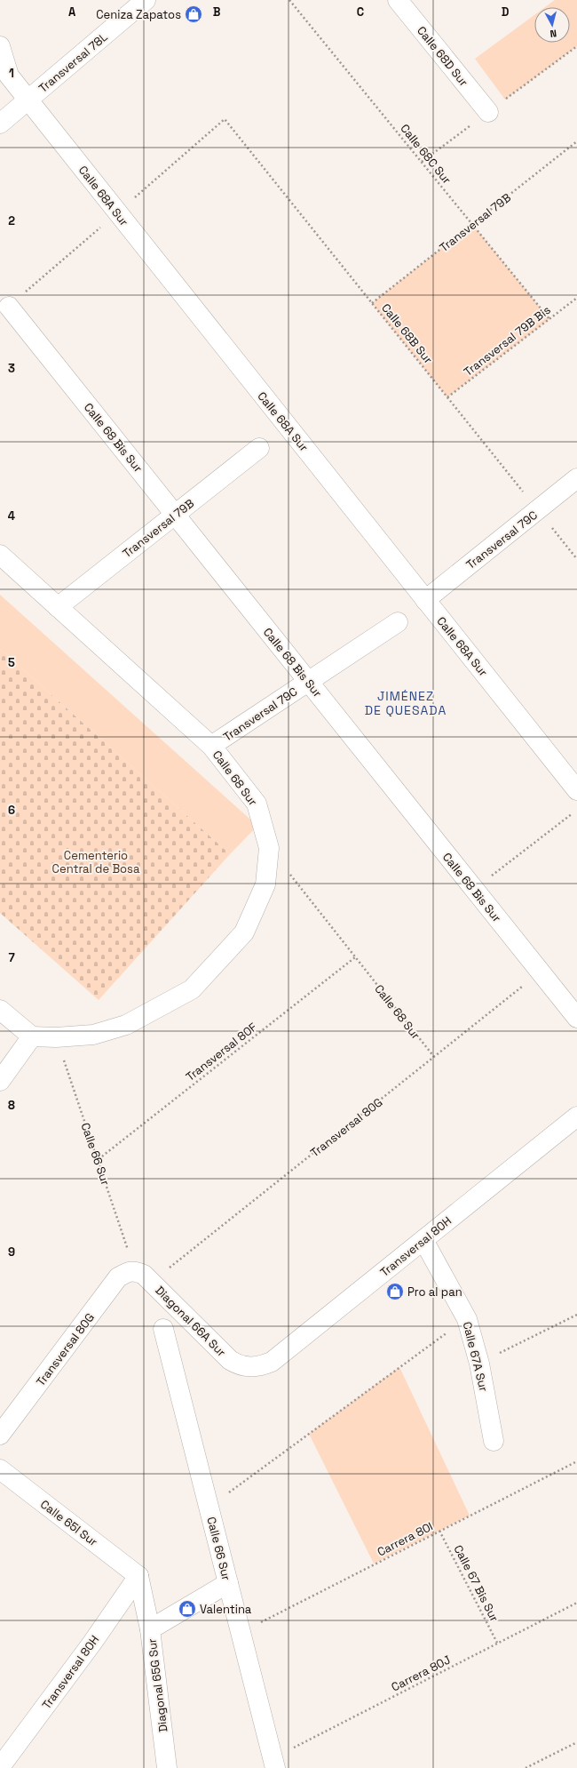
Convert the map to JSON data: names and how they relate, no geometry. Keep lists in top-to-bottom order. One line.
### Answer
{"streets":{"street":["Calle 68D Sur","Transversal 78L","Calle 68A Sur","Transversal 79B","Calle 68 Bis Sur","Transversal 79C","Calle 68 Sur","Transversal 80G","Calle 66 Sur","Transversal 80H","Diagonal 66A Sur","Calle 67A Sur","Calle 65I Sur","Diagonal 65G Sur"],"path":["Calle 68C Sur","Calle 68B Sur","Transversal 79B Bis","Transversal 80F","Carrera 80I","Calle 67 Bis Sur","Carrera 80J"]},"crossings":[["Transversal 78L","Calle 68A Sur"],["Calle 68C Sur","Transversal 79B"],["Calle 68C Sur","Transversal 79B Bis"],["Calle 68A Sur","Transversal 79C"],["Transversal 79B","Calle 68B Sur"],["Transversal 79B","Calle 68 Bis Sur"],["Transversal 79B","Calle 68 Sur"],["Calle 68B Sur","Transversal 79B Bis"],["Calle 68B Sur","Transversal 79C"],["Calle 68 Bis Sur","Transversal 79C"],["Calle 68 Bis Sur","Transversal 80G"],["Transversal 79C","Calle 68 Sur"],["Calle 68 Sur","Transversal 80F"],["Calle 68 Sur","Transversal 80G"],["Transversal 80F","Calle 66 Sur"],["Transversal 80G","Calle 66 Sur"],["Transversal 80G","Diagonal 66A Sur"],["Calle 66 Sur","Diagonal 66A Sur"],["Calle 66 Sur","Carrera 80I"],["Calle 66 Sur","Carrera 80J"],["Calle 66 Sur","Diagonal 65G Sur"],["Transversal 80H","Diagonal 66A Sur"],["Transversal 80H","Calle 67A Sur"],["Transversal 80H","Calle 65I Sur"],["Carrera 80I","Calle 67 Bis Sur"],["Calle 67 Bis Sur","Carrera 80J"]],"districts":["JIMÉNEZ DE QUESADA"],"parks":["Cementerio Central de Bosa"],"places":{"shop":["Ceniza Zapatos","Pro al pan","Valentina"]},"north":"bottom","grid":{"columns":["A","B","C","D"],"rows":["1","2","3","4","5","6","7","8","9"]}}
